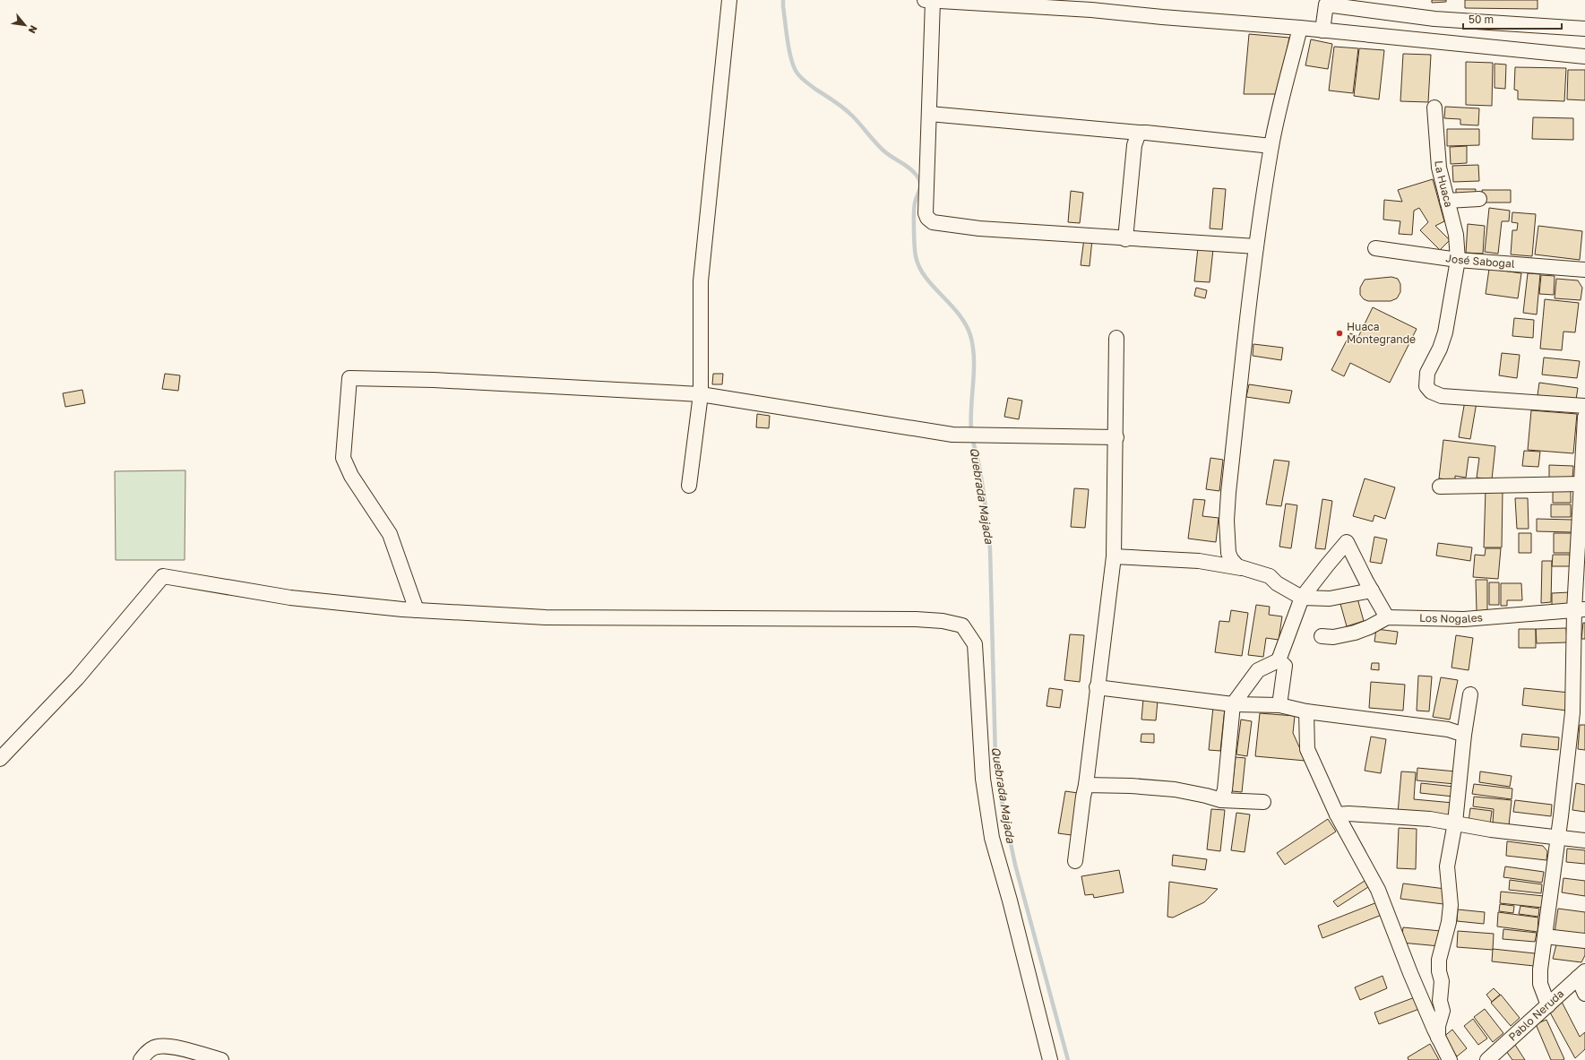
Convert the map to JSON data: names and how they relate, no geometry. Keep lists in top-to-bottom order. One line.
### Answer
{"streets":{"street":["La Huaca","José Sabogal","Los Nogales","Pablo Neruda"]},"crossings":[["La Huaca","José Sabogal"]],"water":["Quebrada Majada"],"places":["Huaca Montegrande"],"scale_bar":"50 m","north":"bottom right"}
